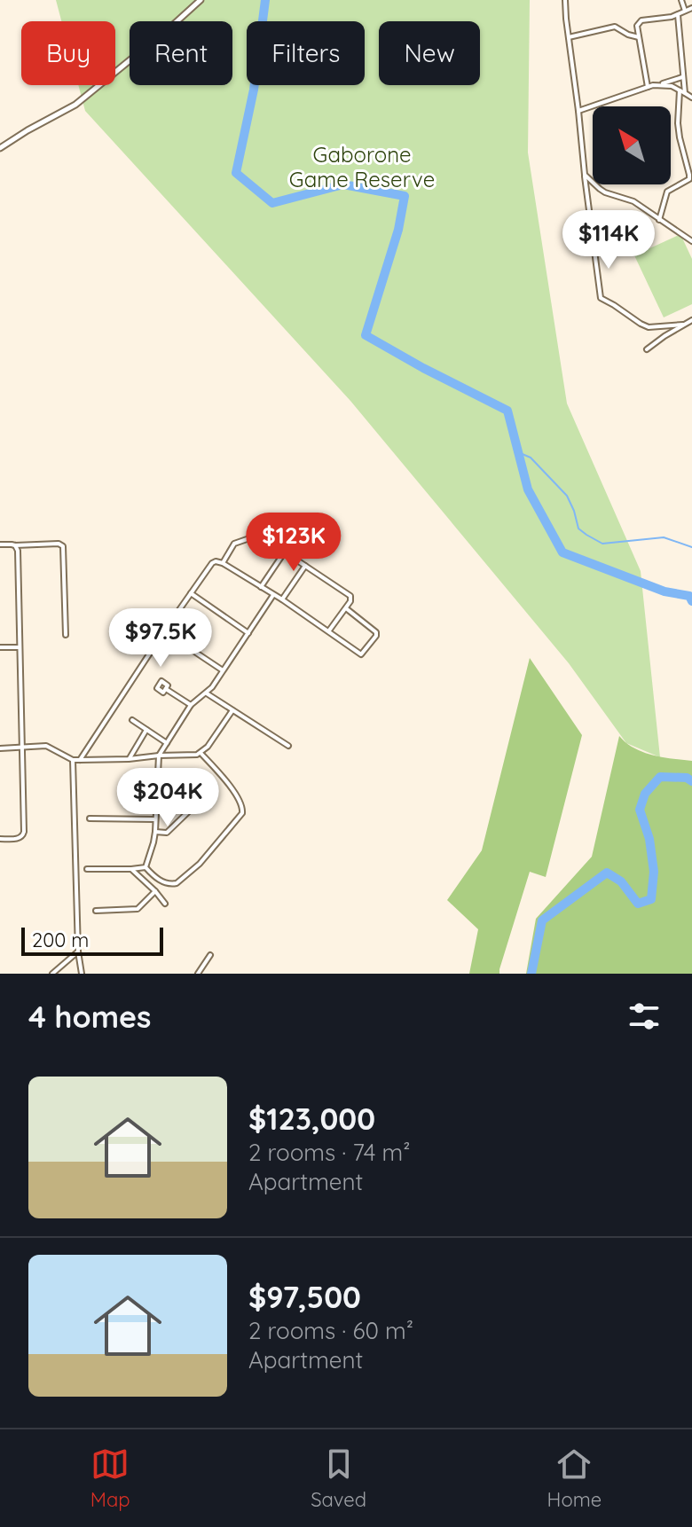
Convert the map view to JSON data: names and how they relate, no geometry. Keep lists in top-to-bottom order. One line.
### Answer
{"parks":["Gaborone Game Reserve"],"scale_bar":"200 m","north":"top left","page":{"chip":["Buy","Rent","Filters","New"],"price":["$114K","$123K","$97.5K","$204K"],"scale":"200 m","heading":"4 homes","list":[{"name":"$123,000","note":"2 rooms · 74 m² · Apartment"},{"name":"$97,500","note":"2 rooms · 60 m² · Apartment"}],"tabs":["Map","Saved","Home"]}}
